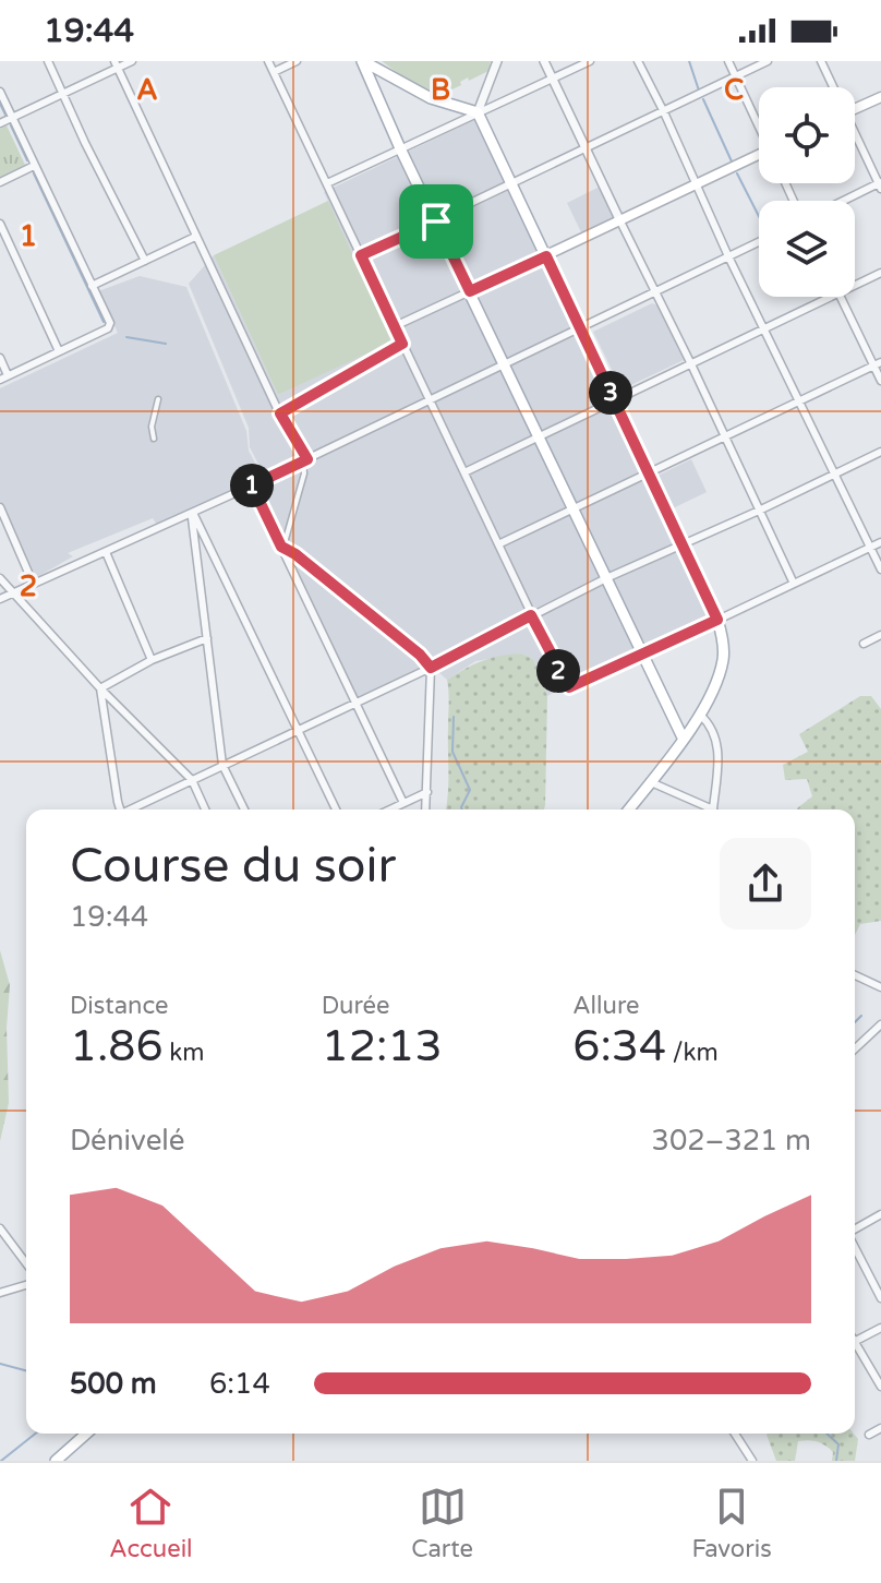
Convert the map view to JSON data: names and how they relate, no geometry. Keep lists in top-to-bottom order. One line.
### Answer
{"page":{"status":"19:44","pins":["3","1","2"],"heading":["Course du soir","19:44"],"stats":[["Distance","1.86 km"],["Durée","12:13"],["Allure","6:34 /km"]],"chart":["Dénivelé","302–321 m"],"list":[{"name":"500 m","note":"6:14"}],"tabs":["Accueil","Carte","Favoris"]},"grid":{"columns":["A","B","C"],"rows":["1","2"]}}
